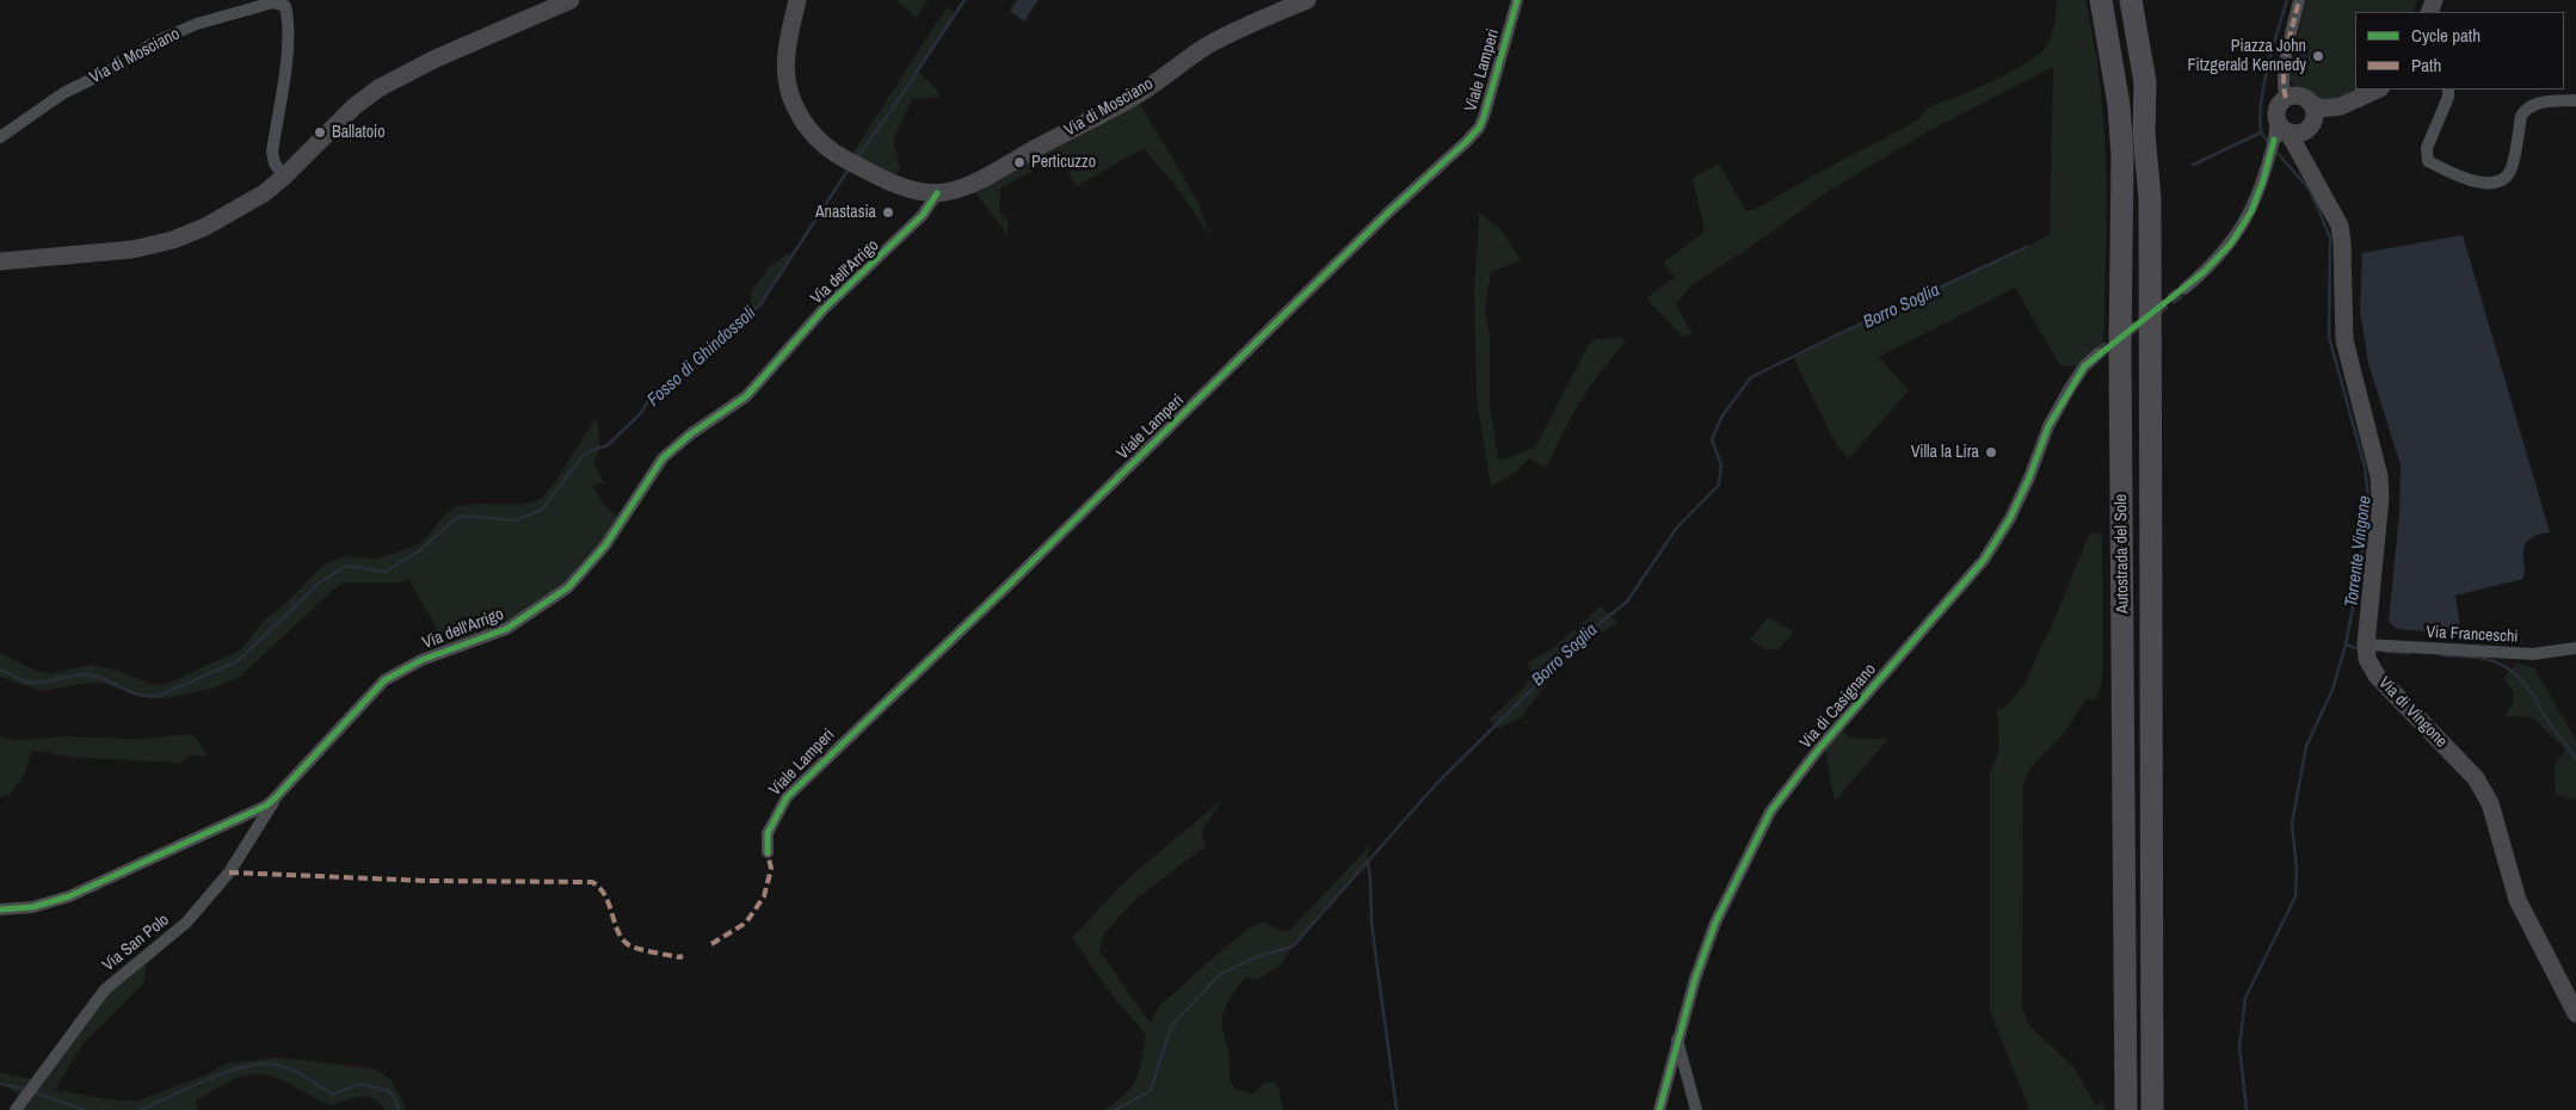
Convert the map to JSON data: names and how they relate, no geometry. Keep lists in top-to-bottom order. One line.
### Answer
{"streets":{"highway":["Autostrada del Sole"],"main road":["Via di Mosciano","Via di Vingone"],"street":["Viale Lamperi","Via dell'Arrigo","Via Franceschi","Via di Casignano","Via San Polo"]},"crossings":[["Via di Mosciano","Via dell'Arrigo"],["Via dell'Arrigo","Via San Polo"],["Via Franceschi","Via di Vingone"]],"water":["Borro Soglia","Fosso di Ghindossoli","Torrente Vingone"],"places":["Piazza John Fitzgerald Kennedy","Ballatoio","Perticuzzo","Anastasia","Villa la Lira"],"legend":["Cycle path","Path"]}
